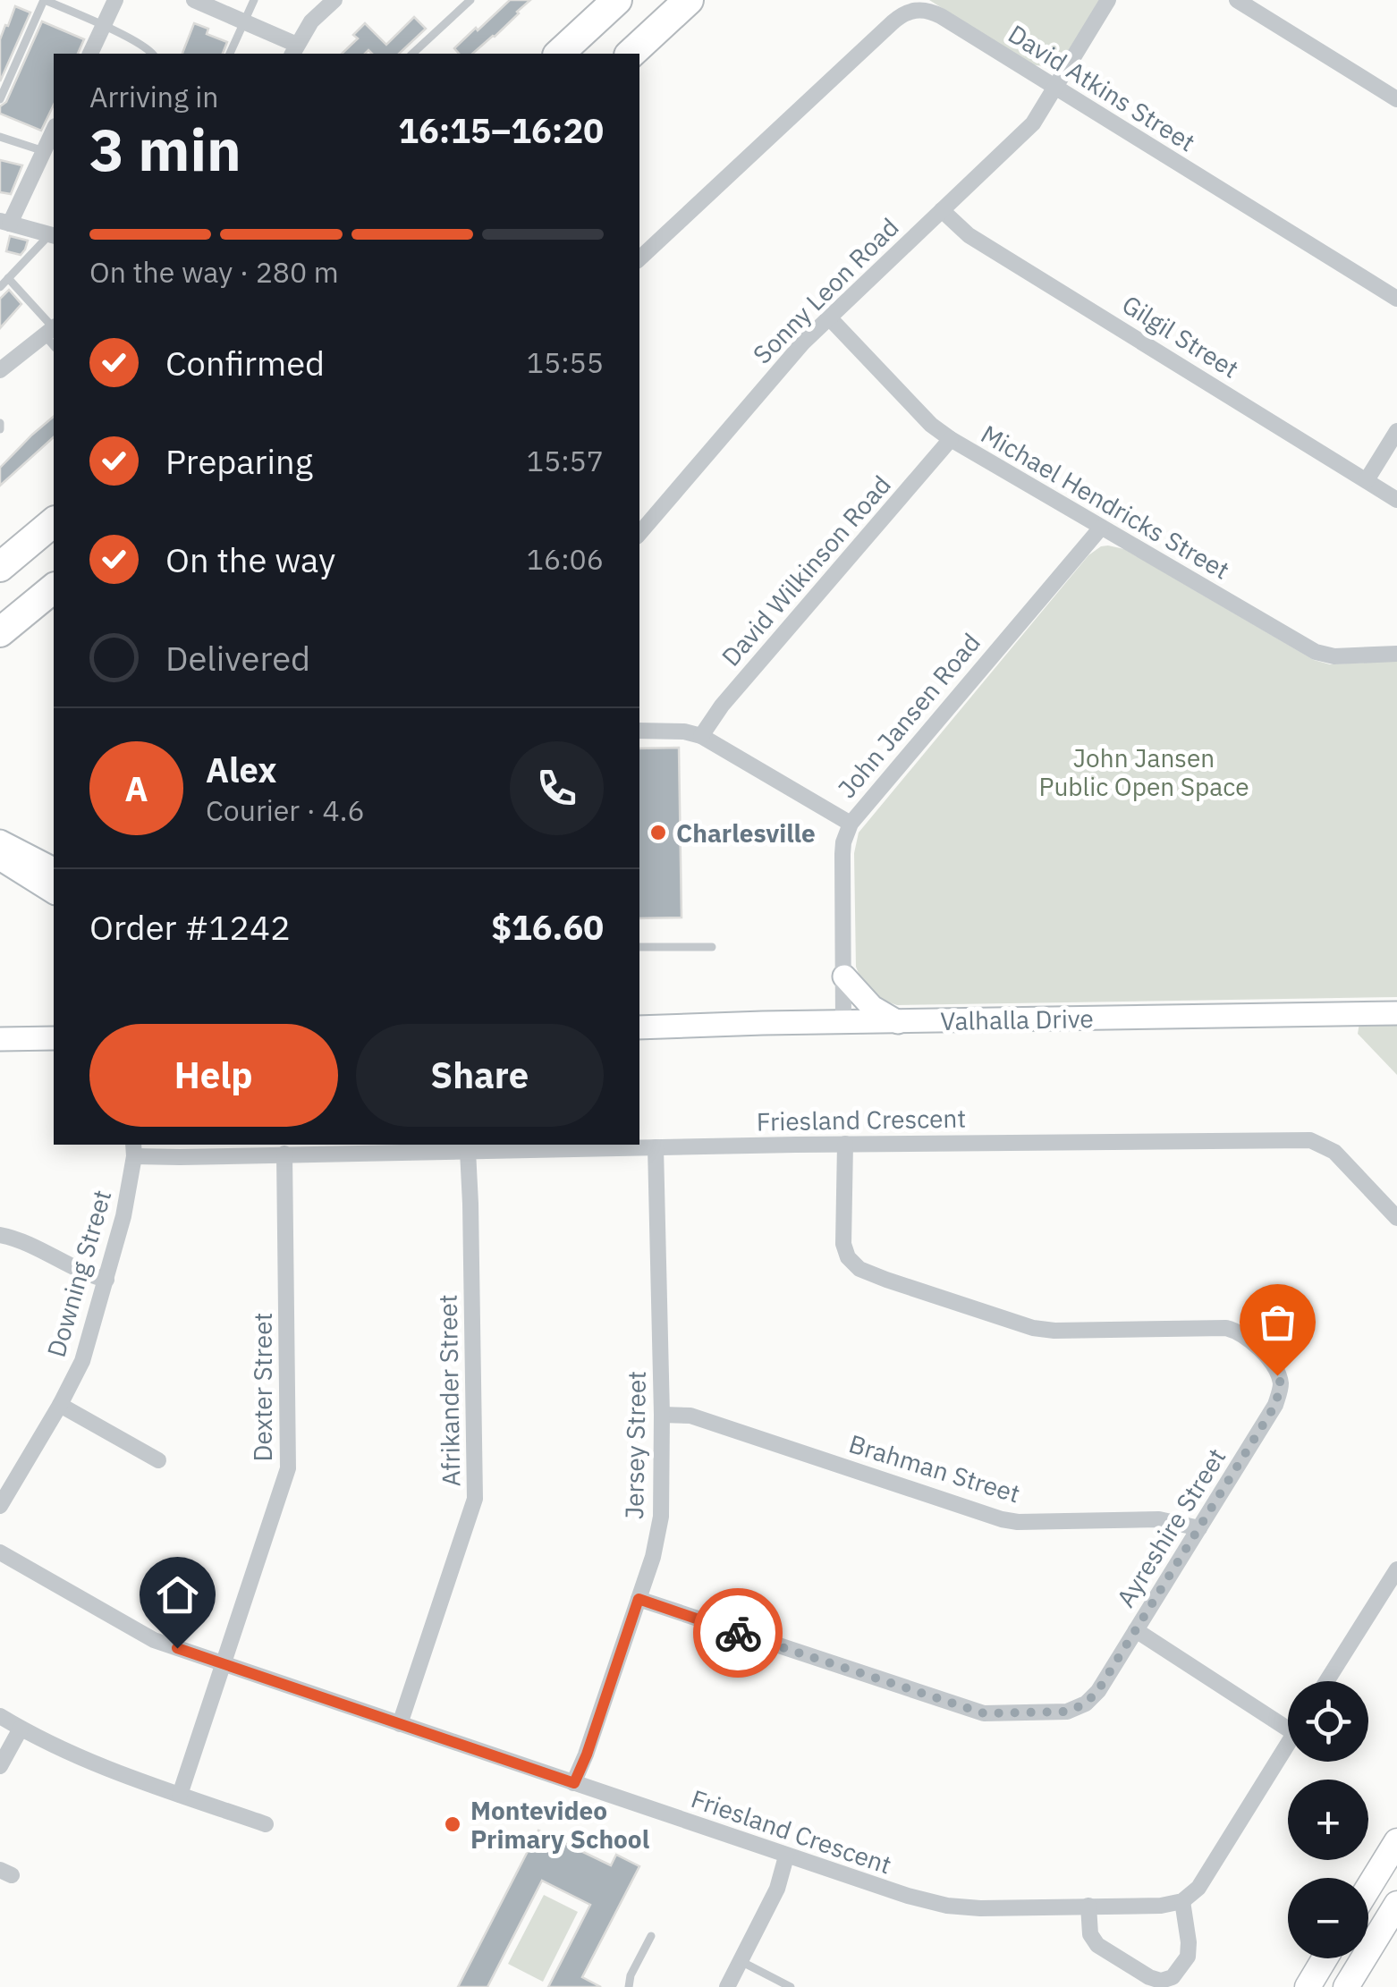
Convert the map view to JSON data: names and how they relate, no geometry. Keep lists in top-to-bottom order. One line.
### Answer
{"streets":{"main road":["Valhalla Drive"],"street":["David Atkins Street","Sonny Leon Road","Gilgil Street","Michael Hendricks Street","David Wilkinson Road","John Jansen Road","Friesland Crescent","Downing Street","Dexter Street","Afrikander Street","Jersey Street","Brahman Street","Ayreshire Street"]},"crossings":[["David Atkins Street","Sonny Leon Road"],["Sonny Leon Road","Gilgil Street"],["Sonny Leon Road","Michael Hendricks Street"],["Michael Hendricks Street","David Wilkinson Road"],["Michael Hendricks Street","John Jansen Road"],["John Jansen Road","Valhalla Drive"],["Friesland Crescent","Downing Street"],["Friesland Crescent","Dexter Street"],["Friesland Crescent","Afrikander Street"],["Friesland Crescent","Jersey Street"],["Friesland Crescent","Ayreshire Street"],["Jersey Street","Brahman Street"],["Jersey Street","Ayreshire Street"],["Brahman Street","Ayreshire Street"]],"parks":["John Jansen Public Open Space"],"places":["Charlesville","Montevideo Primary School"],"page":{"heading":["3 min","Arriving in","16:15–16:20"],"panel":["Alex","Courier · 4.6","Order #1242","$16.60"],"bar":"On the way · 280 m","list":[["Confirmed","15:55"],["Preparing","15:57"],["On the way","16:06"],"Delivered"],"round":"A","buttons":["Help","Share"],"map_buttons":["+","−"]}}
